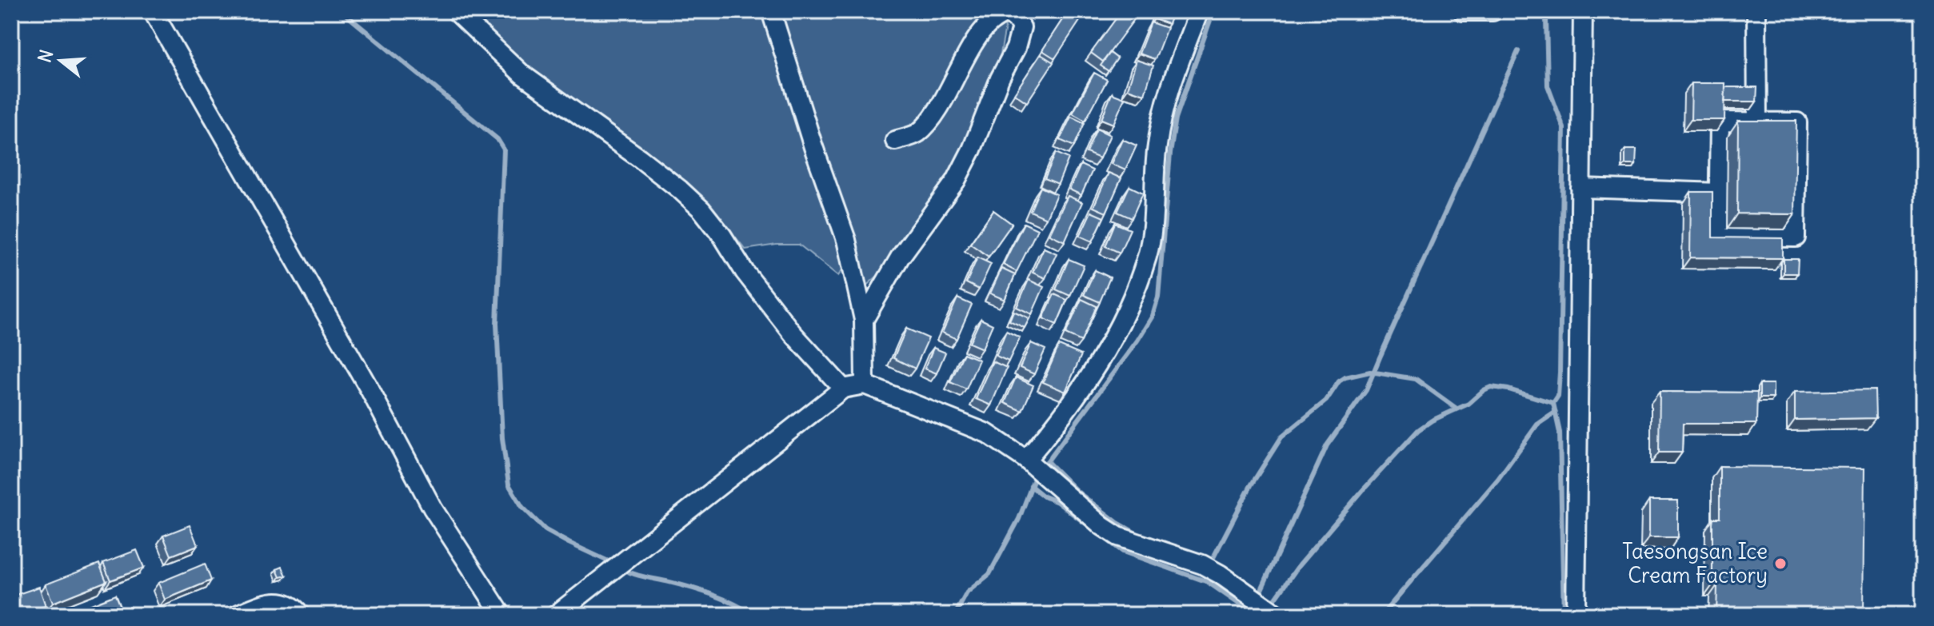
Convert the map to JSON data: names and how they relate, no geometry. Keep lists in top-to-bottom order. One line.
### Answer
{"places":["Taesongsan Ice Cream Factory"],"north":"left"}
